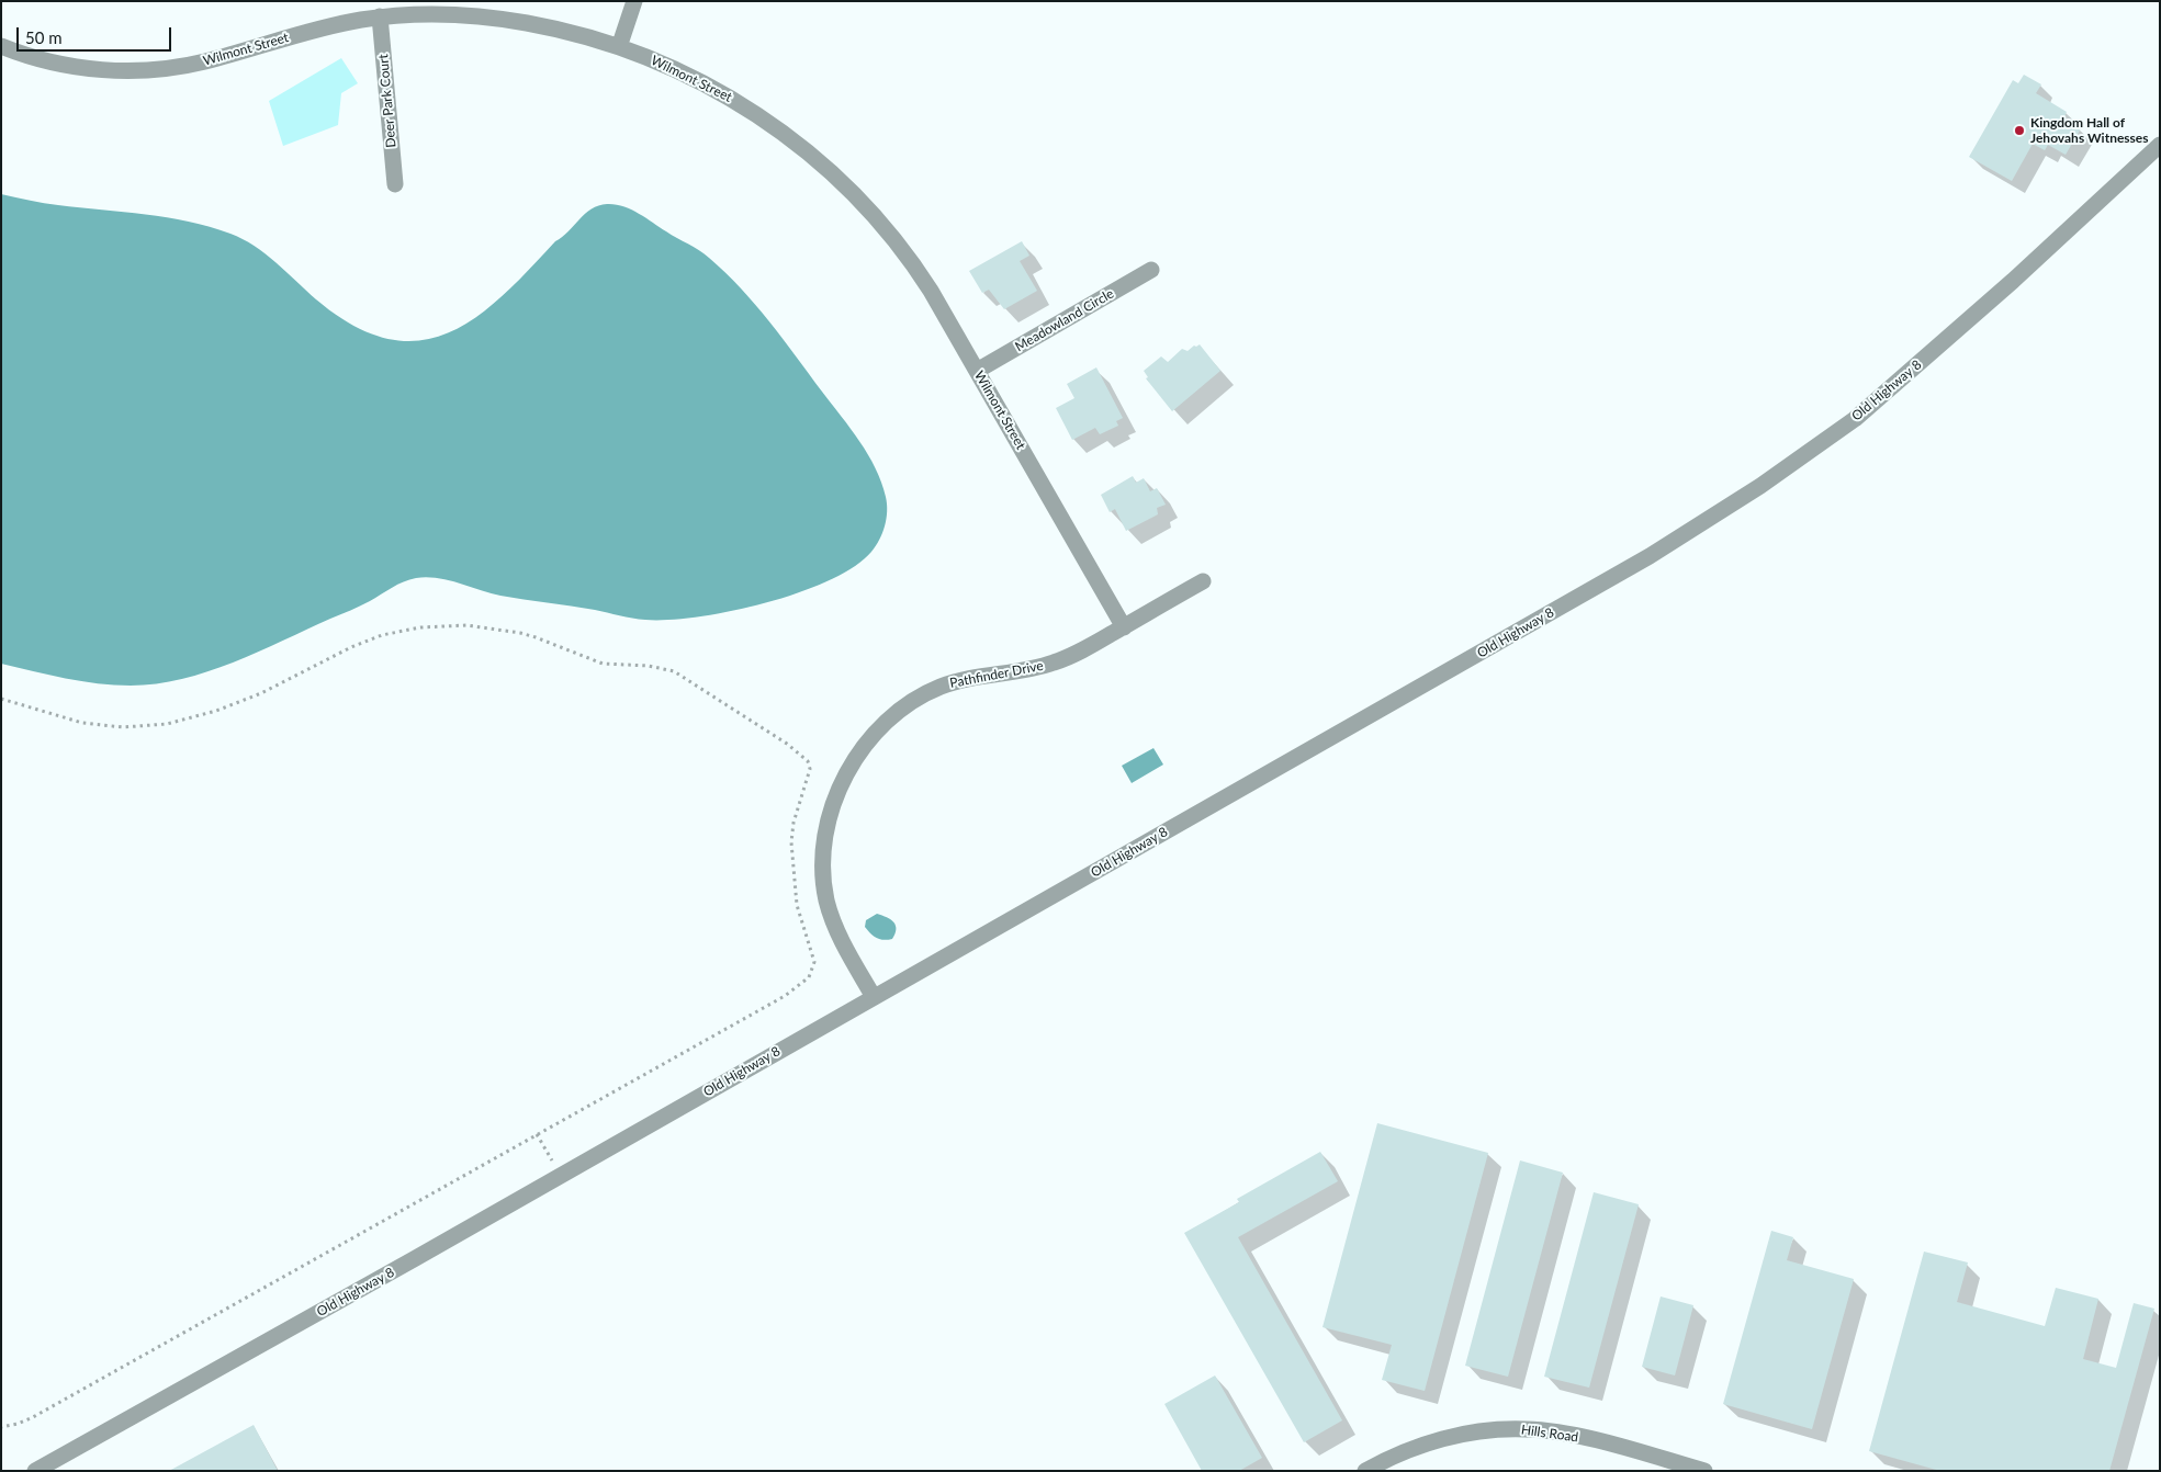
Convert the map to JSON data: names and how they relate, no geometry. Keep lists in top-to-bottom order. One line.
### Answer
{"streets":{"street":["Wilmont Street","Deer Park Court","Meadowland Circle","Old Highway 8","Pathfinder Drive","Hills Road"]},"crossings":[["Wilmont Street","Deer Park Court"],["Wilmont Street","Meadowland Circle"],["Wilmont Street","Pathfinder Drive"],["Old Highway 8","Pathfinder Drive"]],"places":["Kingdom Hall of Jehovahs Witnesses"],"scale_bar":"50 m"}
